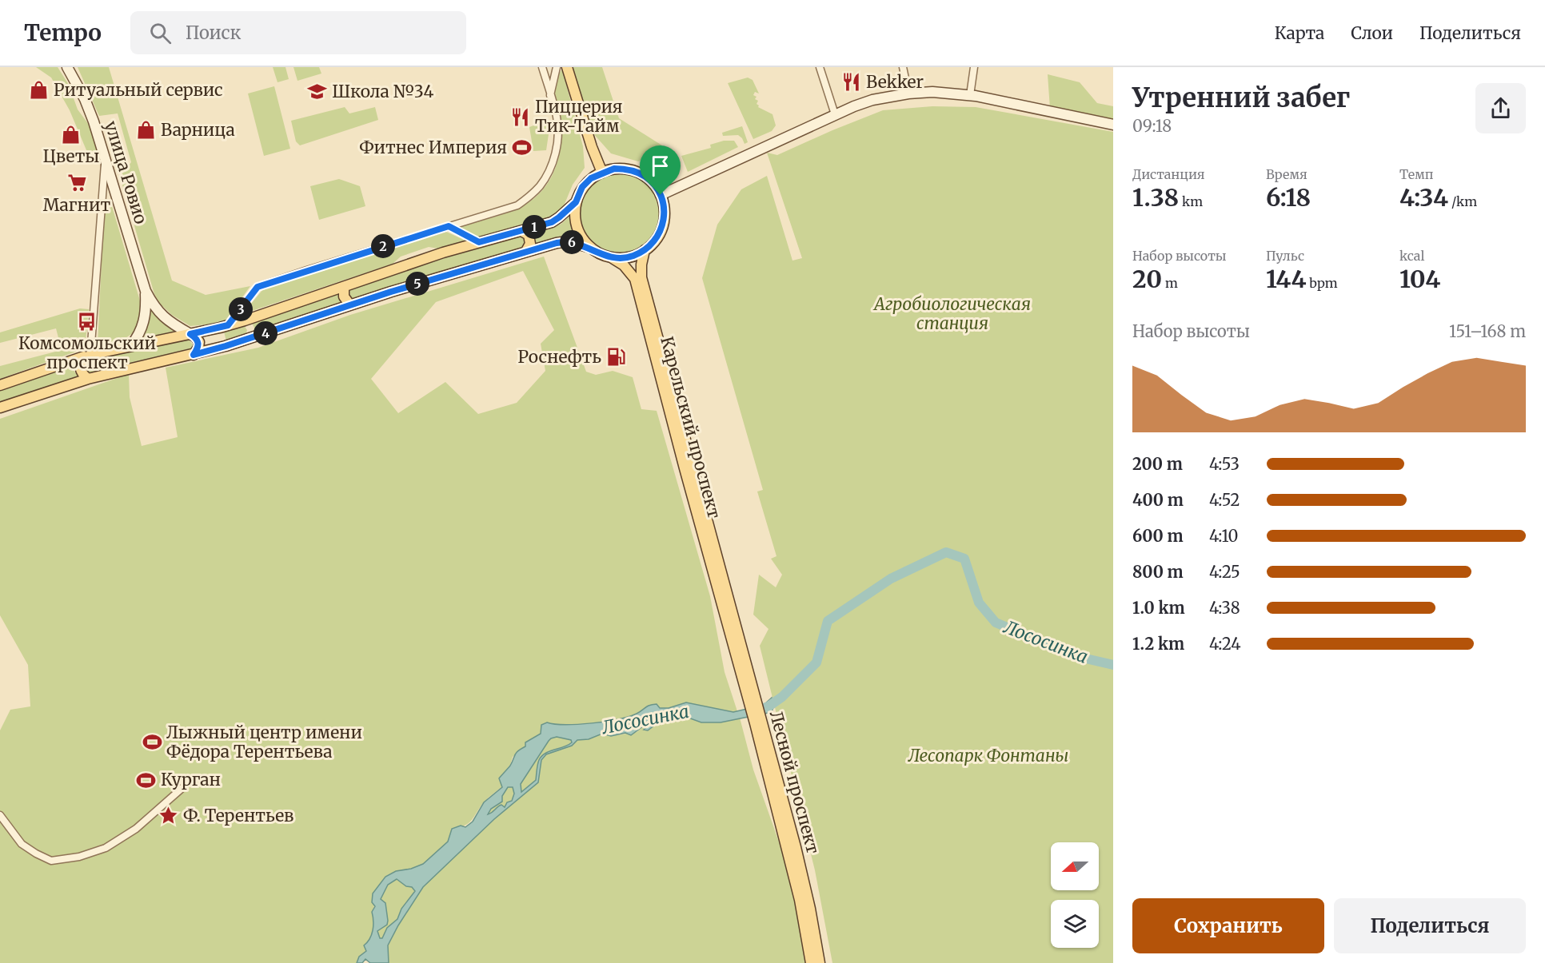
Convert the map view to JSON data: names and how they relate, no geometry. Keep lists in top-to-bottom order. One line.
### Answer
{"streets":{"main road":["Карельский проспект","Лесной проспект"],"street":["улица Ровио"]},"crossings":[["Карельский проспект","Лесной проспект"]],"water":["Лососинка"],"parks":["Агробиологическая станция","Лесопарк Фонтаны"],"places":{"restaurant":["Bekker","Пиццерия Тик-Тайм"],"shop":["Ритуальный сервис","Варница","Цветы"],"school or university":["Школа №34"],"sports":["Фитнес Империя","Лыжный центр имени Фёдора Терентьева","Курган"],"supermarket":["Магнит"],"bus stop":["Комсомольский проспект"],"fuel station":["Роснефть"],"place":["Ф. Терентьев"]},"north":"left","page":{"header":"Tempo","search":"Поиск","nav":["Карта","Слои","Поделиться"],"heading":["Утренний забег","09:18"],"stats":[["Дистанция","1.38 km"],["Время","6:18"],["Темп","4:34 /km"],["Набор высоты","20 m"],["Пульс","144 bpm"],["kcal","104"]],"pins":["1","6","2","5","3","4"],"chart":["Набор высоты","151–168 m"],"list":[{"name":"200 m","note":"4:53"},{"name":"400 m","note":"4:52"},{"name":"600 m","note":"4:10"},{"name":"800 m","note":"4:25"},{"name":"1.0 km","note":"4:38"},{"name":"1.2 km","note":"4:24"}],"buttons":["Сохранить","Поделиться"]}}
